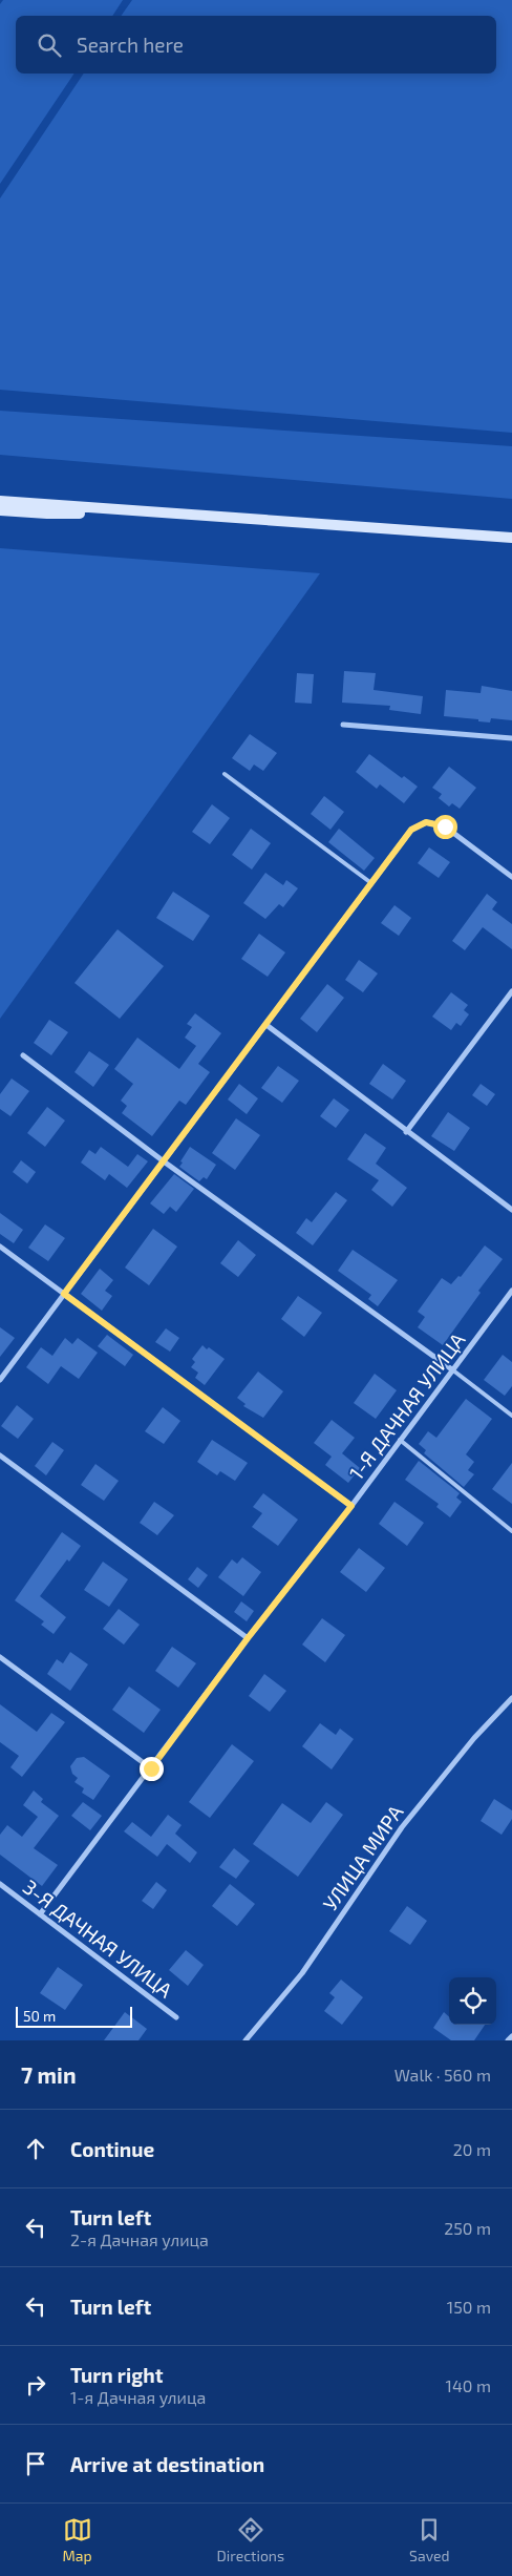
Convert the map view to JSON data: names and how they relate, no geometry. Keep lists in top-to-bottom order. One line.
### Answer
{"streets":{"street":["1-Я ДАЧНАЯ УЛИЦА","УЛИЦА МИРА","3-Я ДАЧНАЯ УЛИЦА"]},"crossings":[["1-Я ДАЧНАЯ УЛИЦА","3-Я ДАЧНАЯ УЛИЦА"]],"scale_bar":"50 m","page":{"search":"Search here","scale":"50 m","heading":["7 min","Walk · 560 m"],"list":[["Continue","20 m"],["Turn left","2-я Дачная улица","250 m"],["Turn left","150 m"],["Turn right","1-я Дачная улица","140 m"],"Arrive at destination"],"nav":["Map","Directions","Saved"]}}
